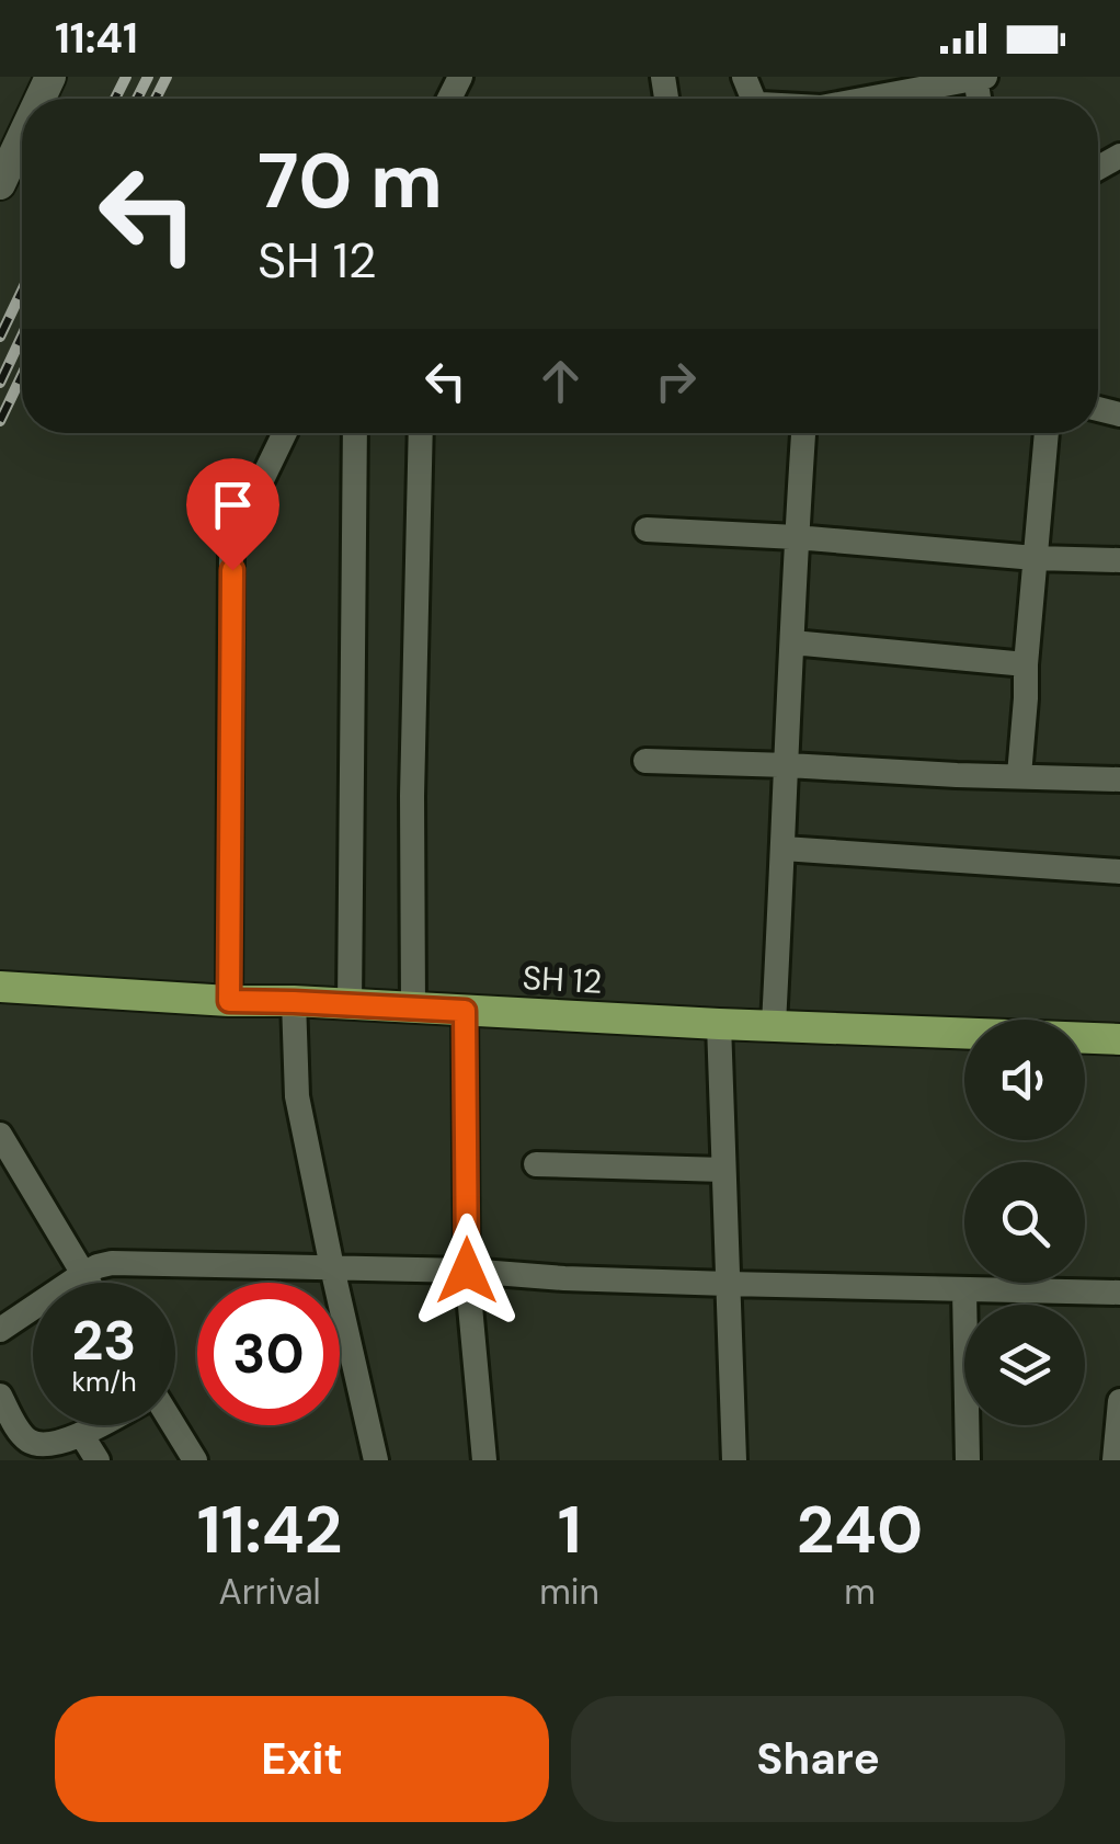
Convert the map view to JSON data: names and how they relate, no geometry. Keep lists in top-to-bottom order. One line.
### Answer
{"streets":{"highway":["SH 12"]},"page":{"status":"11:41","turn":["70 m","SH 12"],"speed":"23 km/h","limit":"30","eta":["11:42","Arrival","1","min","240","m"],"buttons":["Exit","Share"]}}
